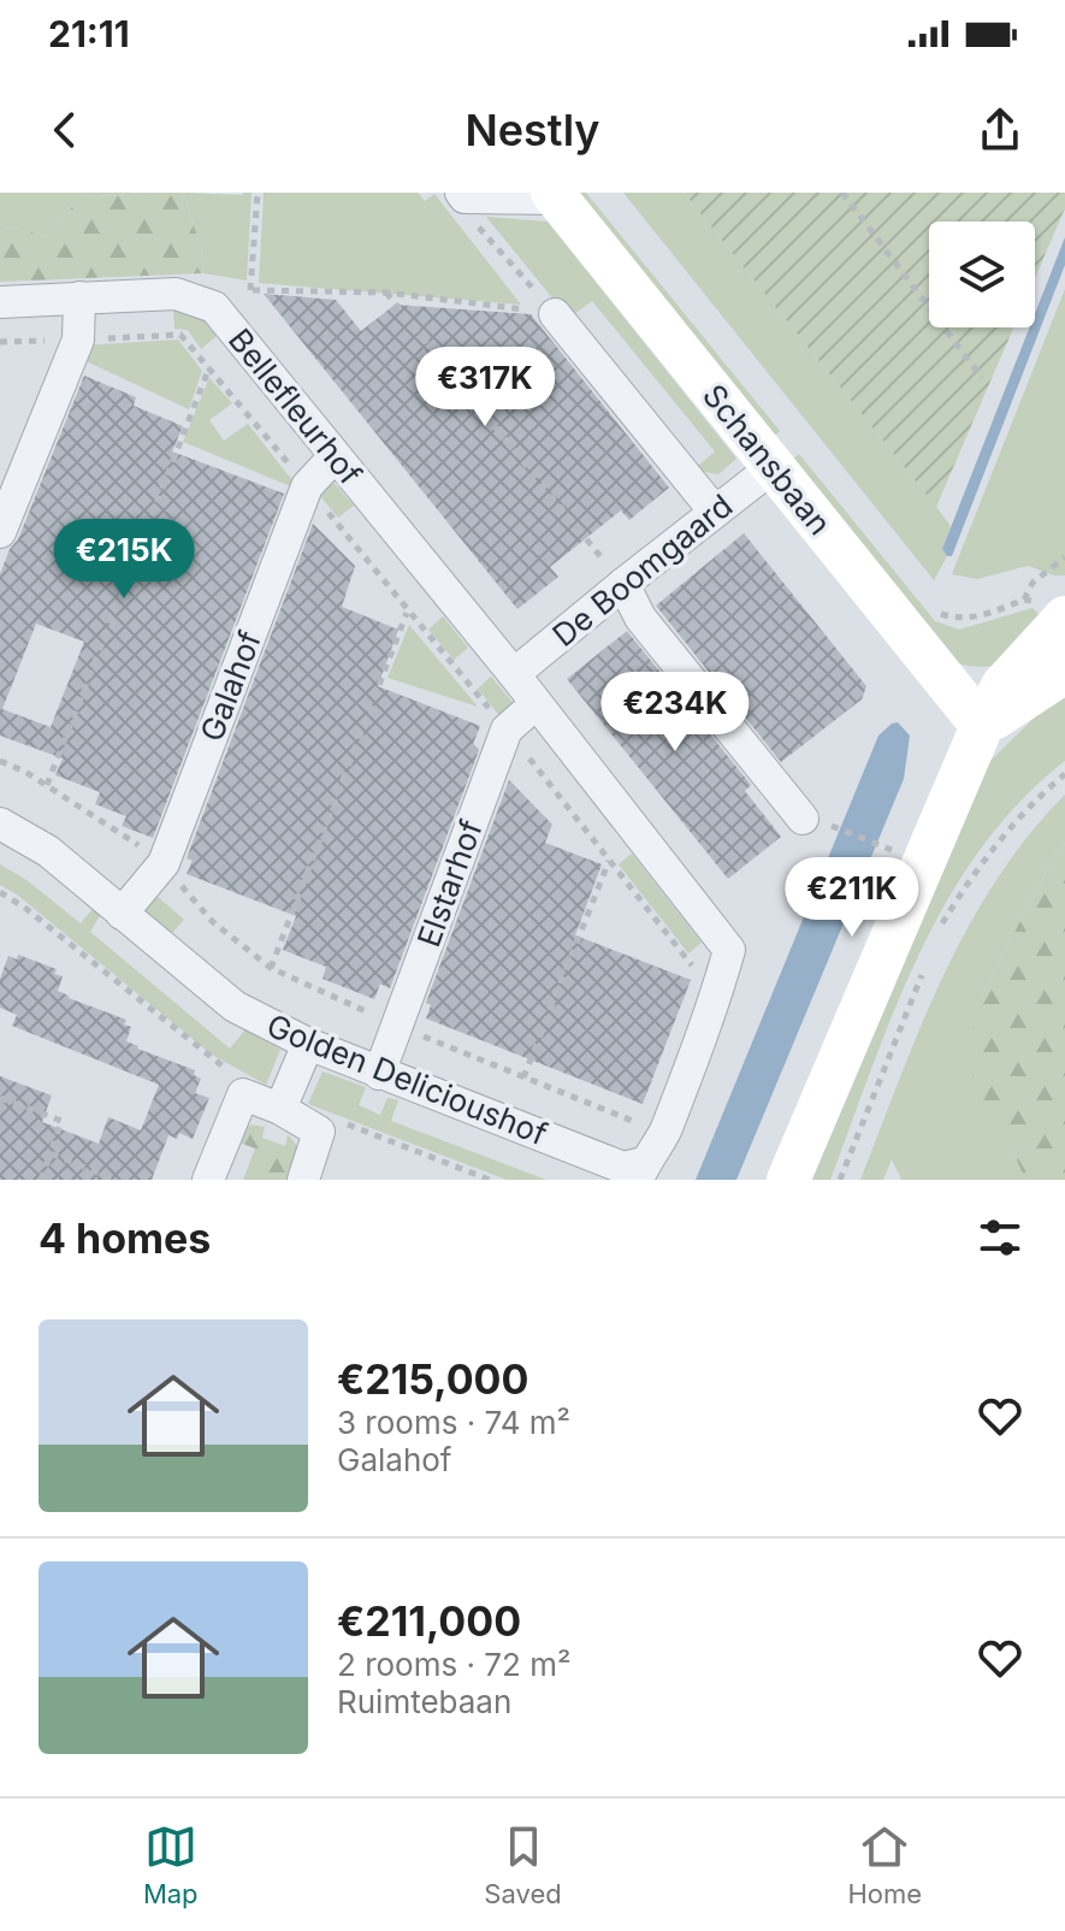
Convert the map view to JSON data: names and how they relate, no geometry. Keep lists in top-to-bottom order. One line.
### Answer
{"streets":{"street":["Bellefleurhof","Schansbaan","De Boomgaard","Galahof","Elstarhof","Golden Delicioushof"]},"crossings":[["Bellefleurhof","De Boomgaard"],["Bellefleurhof","Galahof"],["Bellefleurhof","Elstarhof"],["Schansbaan","De Boomgaard"],["Galahof","Golden Delicioushof"],["Elstarhof","Golden Delicioushof"]],"page":{"status":"21:11","header":"Nestly","price":["€317K","€215K","€234K","€211K"],"heading":"4 homes","list":[{"name":"€215,000","note":"3 rooms · 74 m² · Galahof"},{"name":"€211,000","note":"2 rooms · 72 m² · Ruimtebaan"}],"tabs":["Map","Saved","Home"]}}
